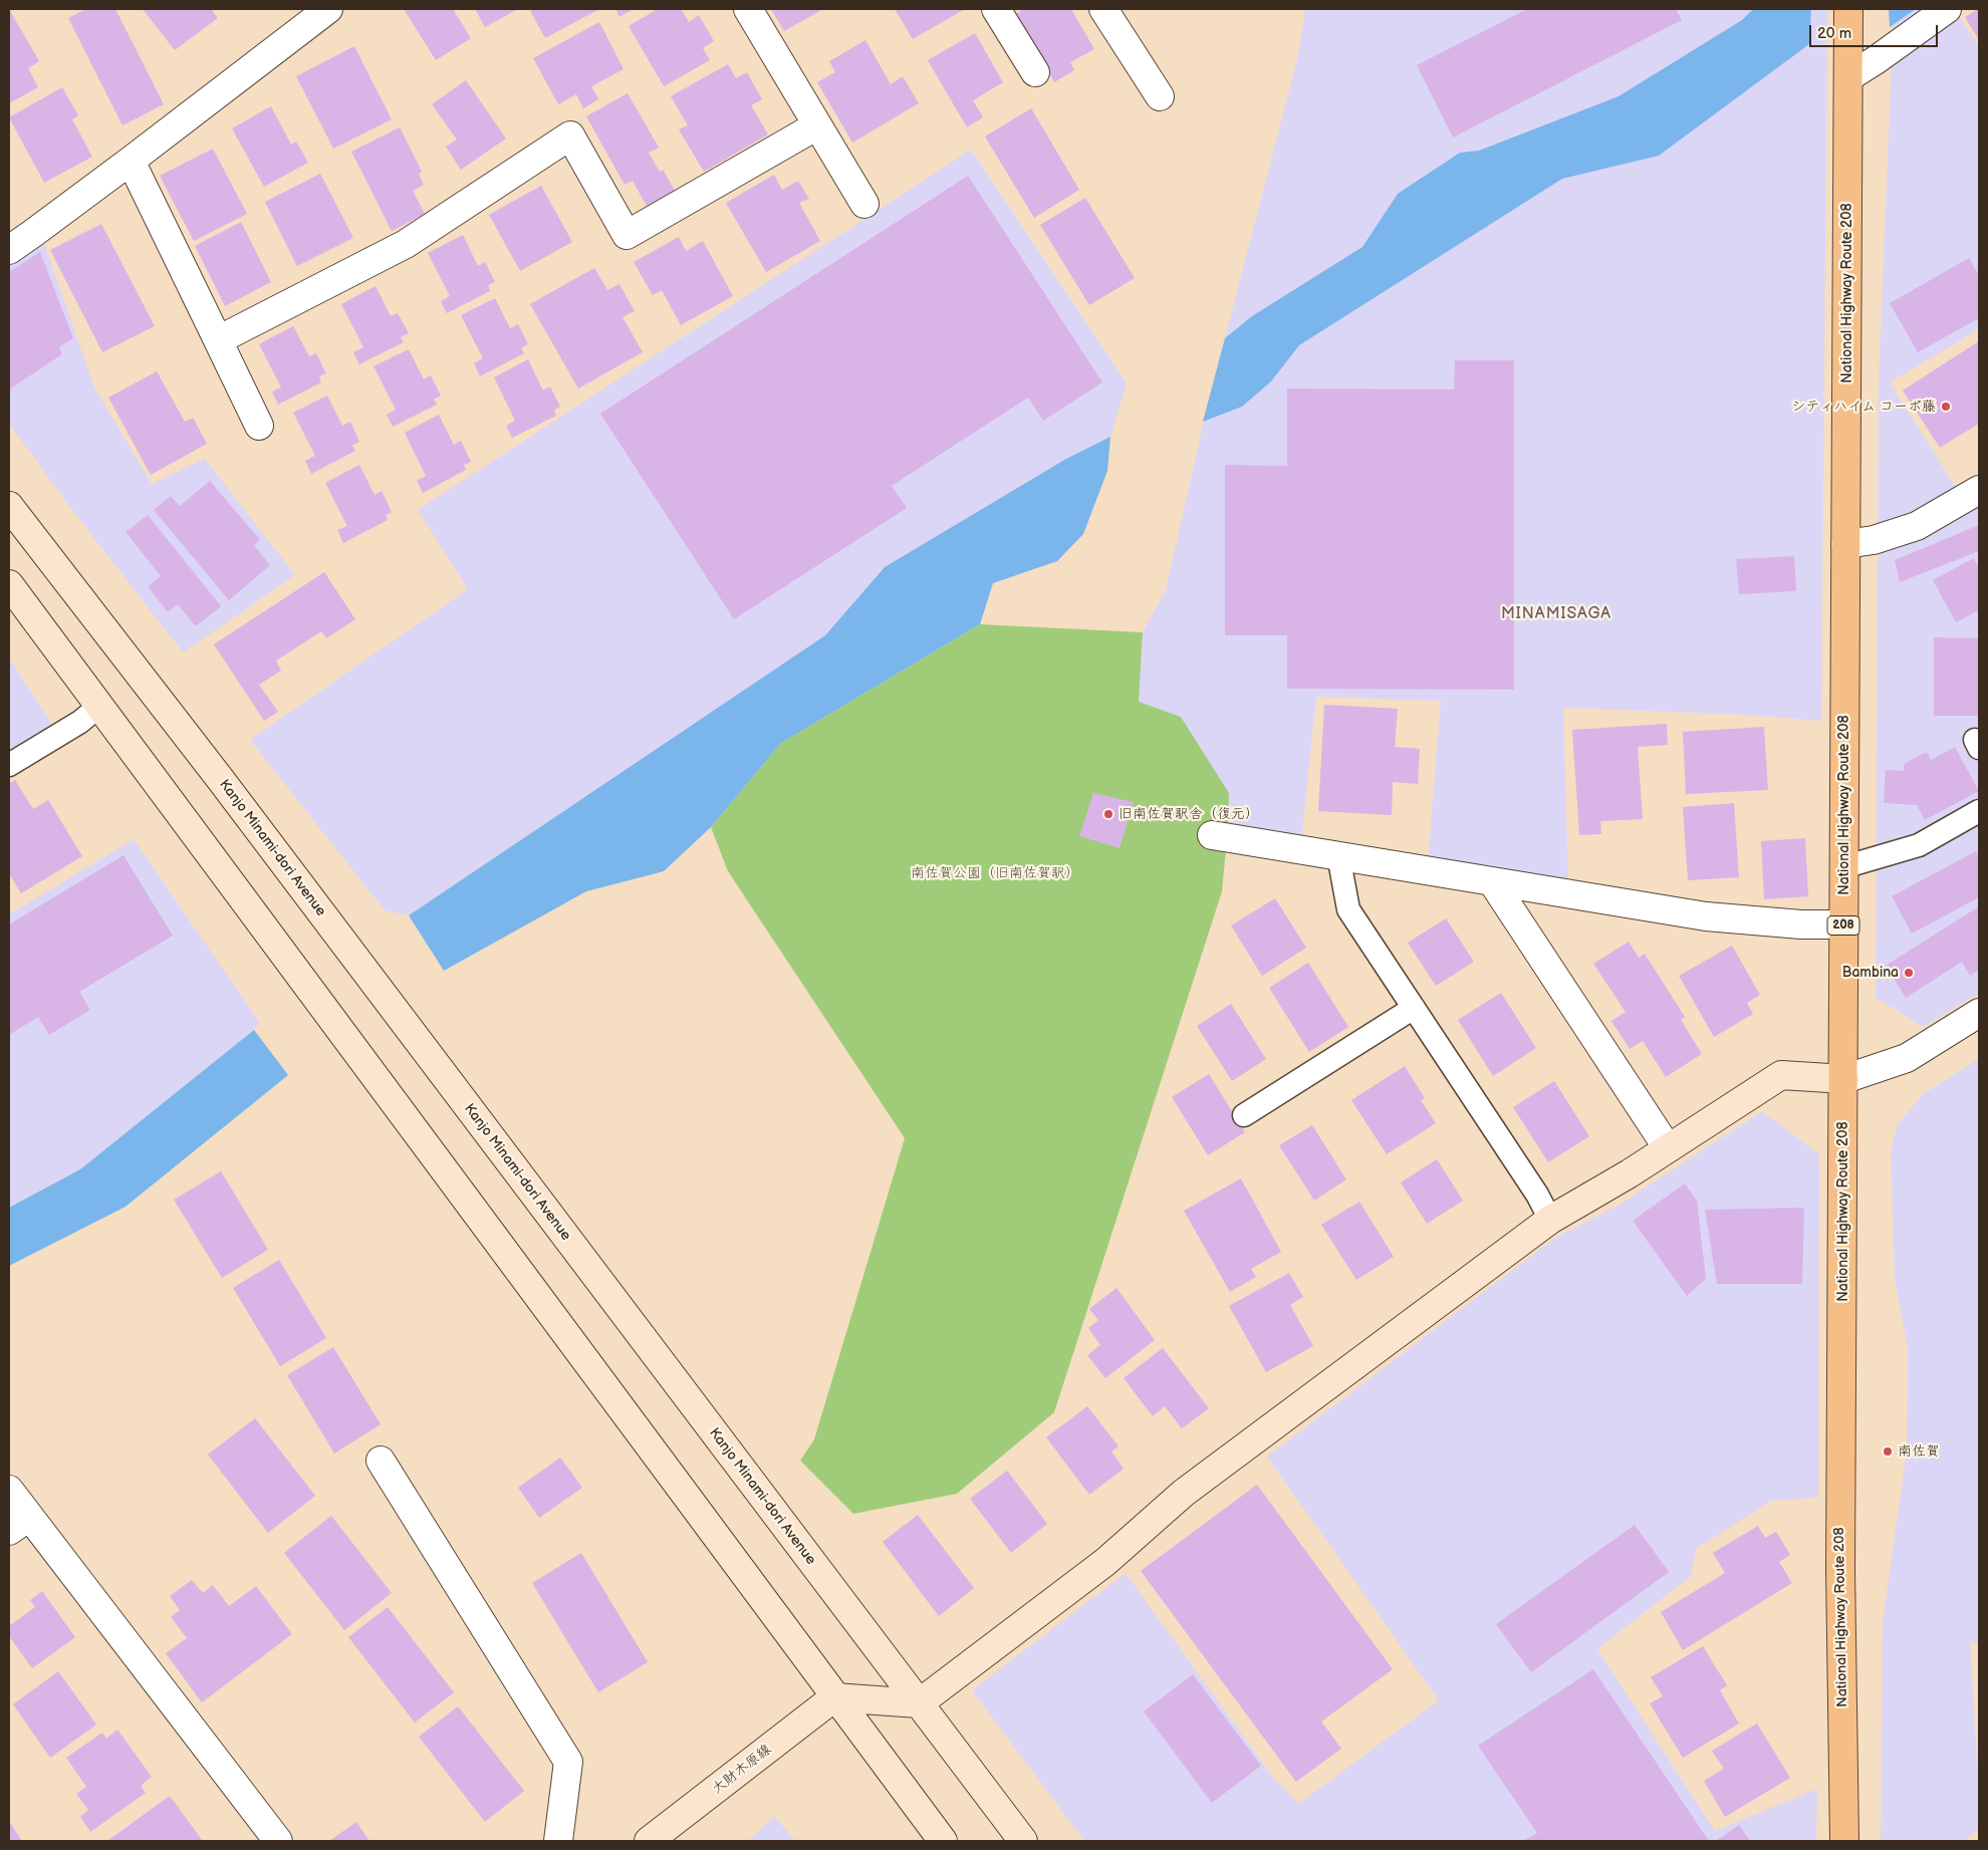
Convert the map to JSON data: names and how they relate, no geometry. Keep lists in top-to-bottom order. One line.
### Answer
{"streets":{"highway":["National Highway Route 208","208"],"main road":["Kanjo Minami-dori Avenue","大財木原線"]},"districts":["MINAMISAGA"],"parks":["南佐賀公園（旧南佐賀駅）"],"places":["シティハイム コーポ藤","旧南佐賀駅舎（復元）","Bambina","南佐賀"],"scale_bar":"20 m"}
